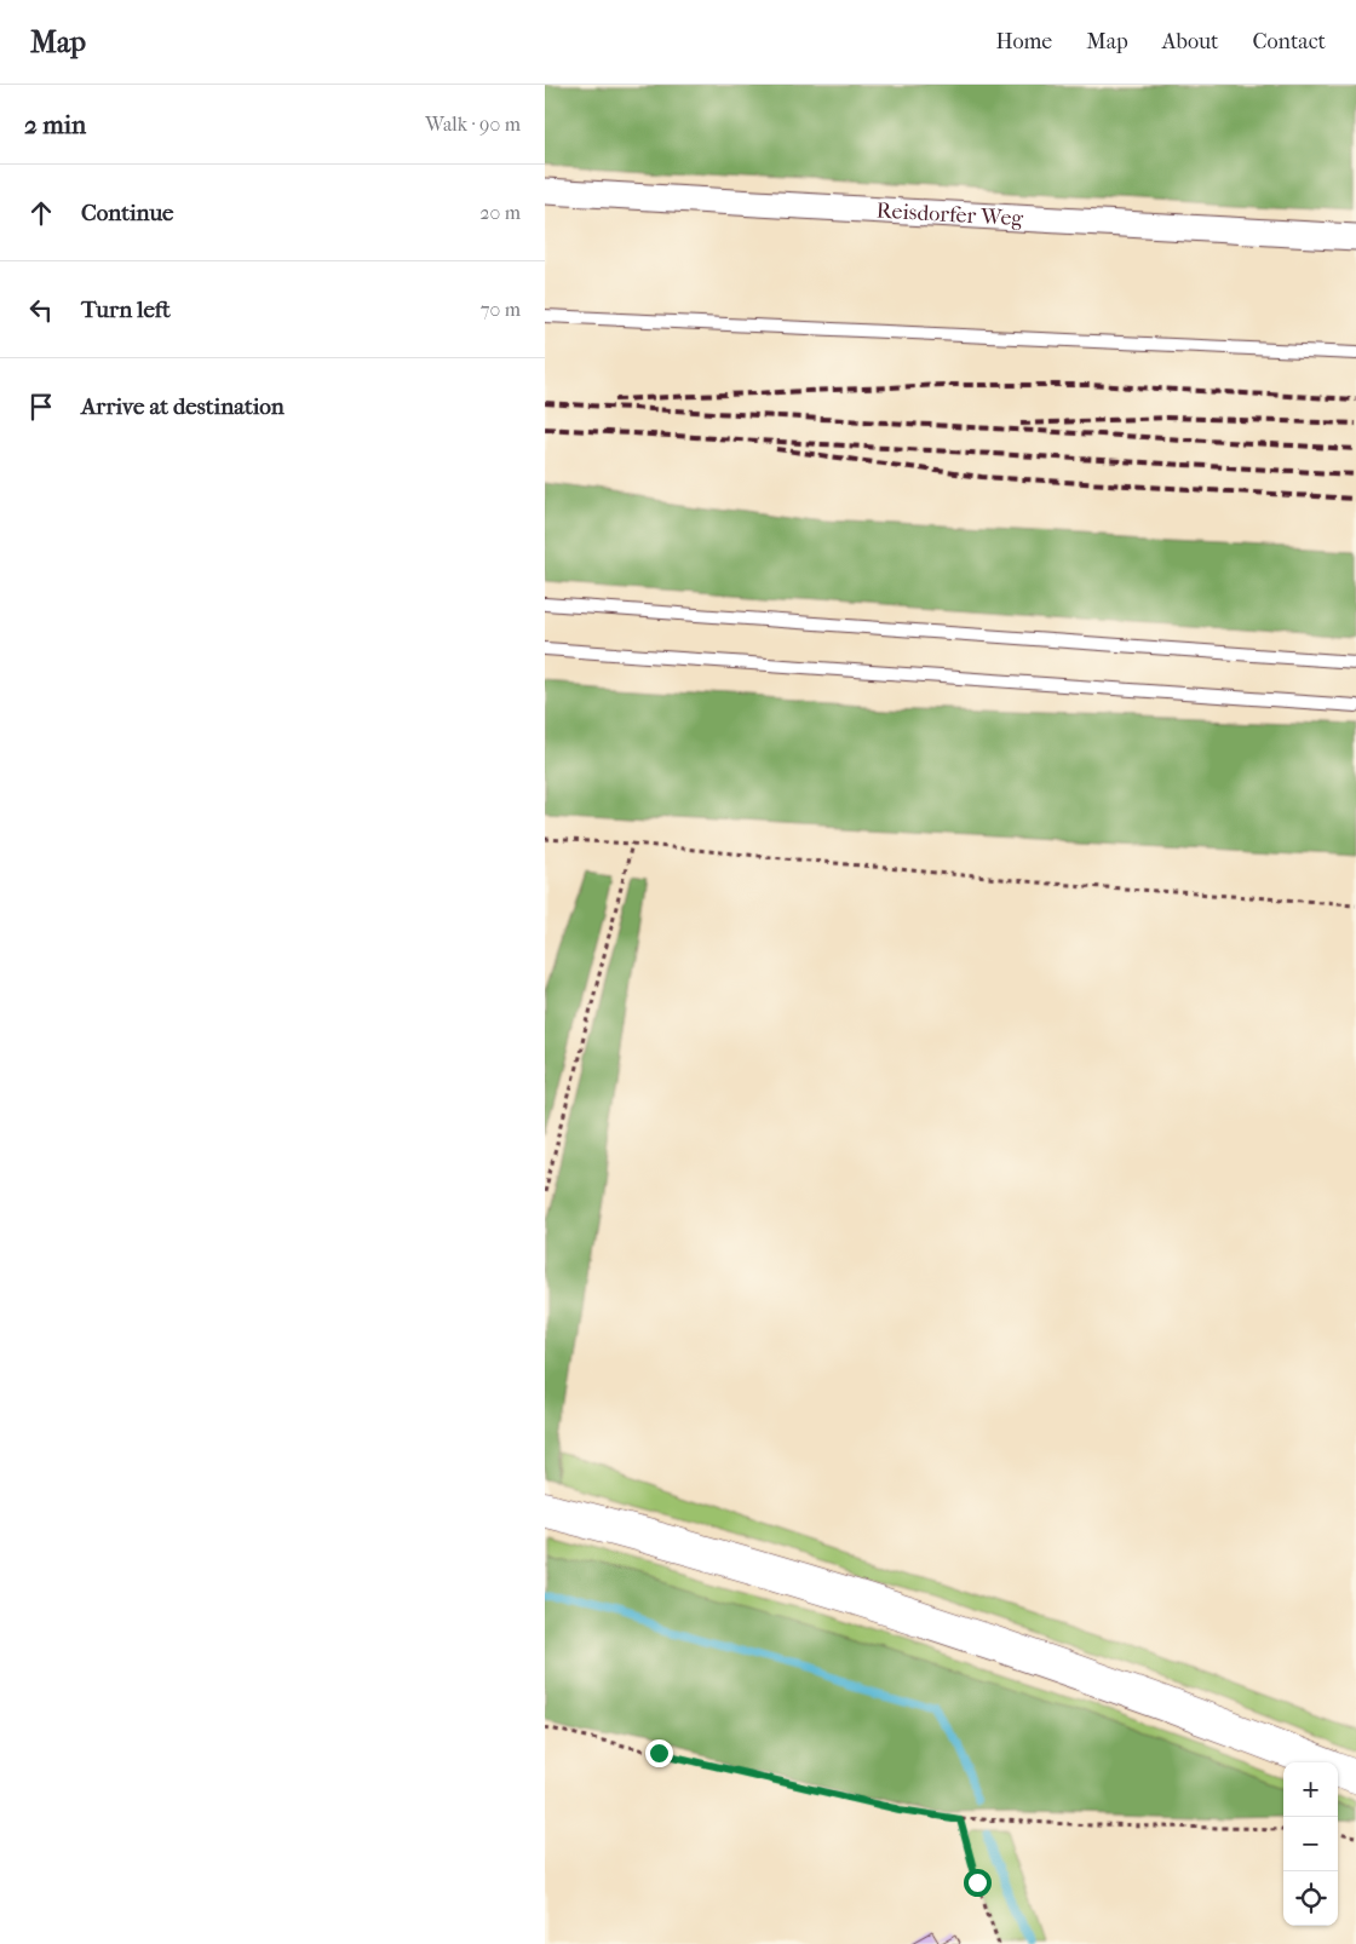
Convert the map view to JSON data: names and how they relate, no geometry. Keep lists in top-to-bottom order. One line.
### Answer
{"streets":{"street":["Reisdorfer Weg"]},"page":{"header":"Map","nav":["Home","Map","About","Contact"],"heading":["2 min","Walk · 90 m"],"list":[["Continue","20 m"],["Turn left","70 m"],"Arrive at destination"],"map_buttons":["+","−"]}}
